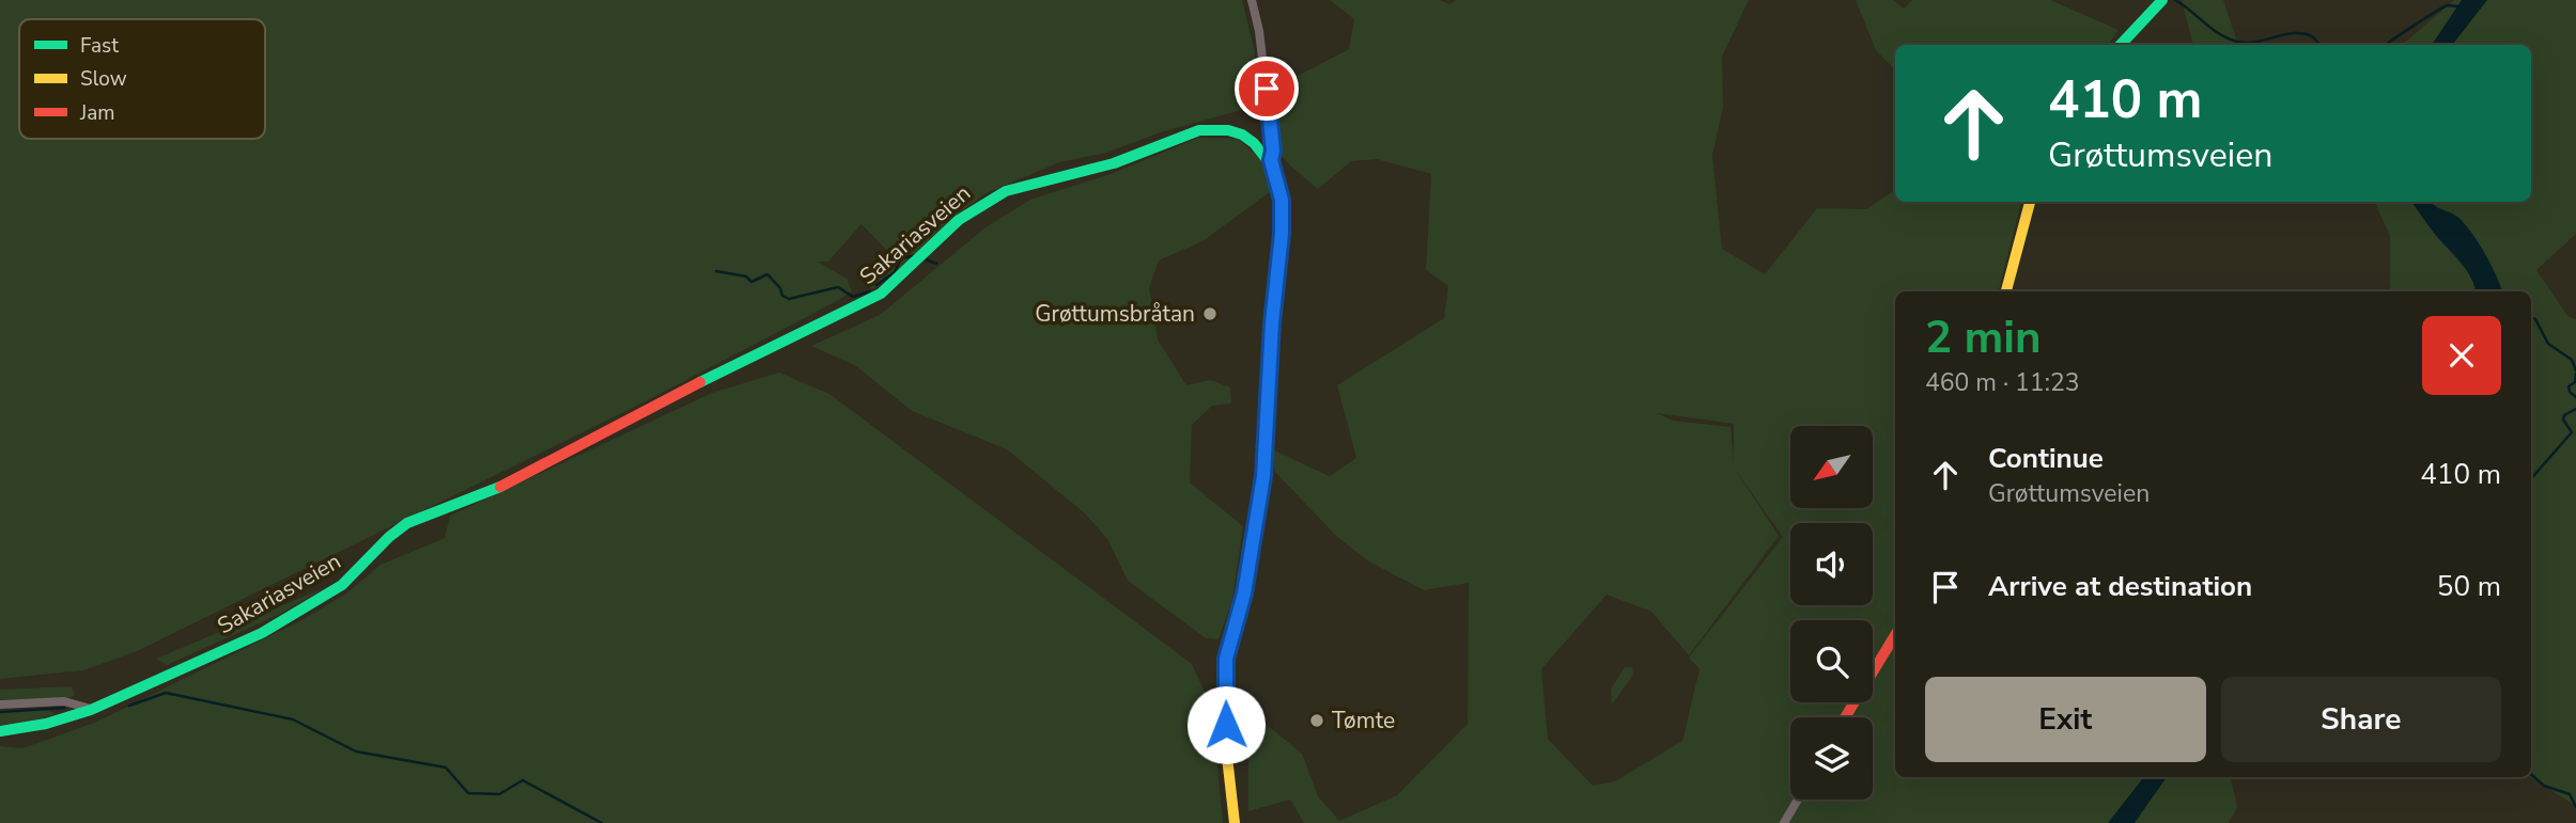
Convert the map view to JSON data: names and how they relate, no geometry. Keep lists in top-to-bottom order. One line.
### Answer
{"streets":{"street":["Sakariasveien"]},"places":["Grøttumsbråtan","Tømte"],"legend":["Fast","Slow","Jam"],"north":"bottom left","page":{"turn":["410 m","Grøttumsveien"],"heading":["2 min","460 m · 11:23"],"list":[{"name":"Continue","note":"Grøttumsveien","value":"410 m"},{"name":"Arrive at destination","value":"50 m"}],"buttons":["Exit","Share"]}}
